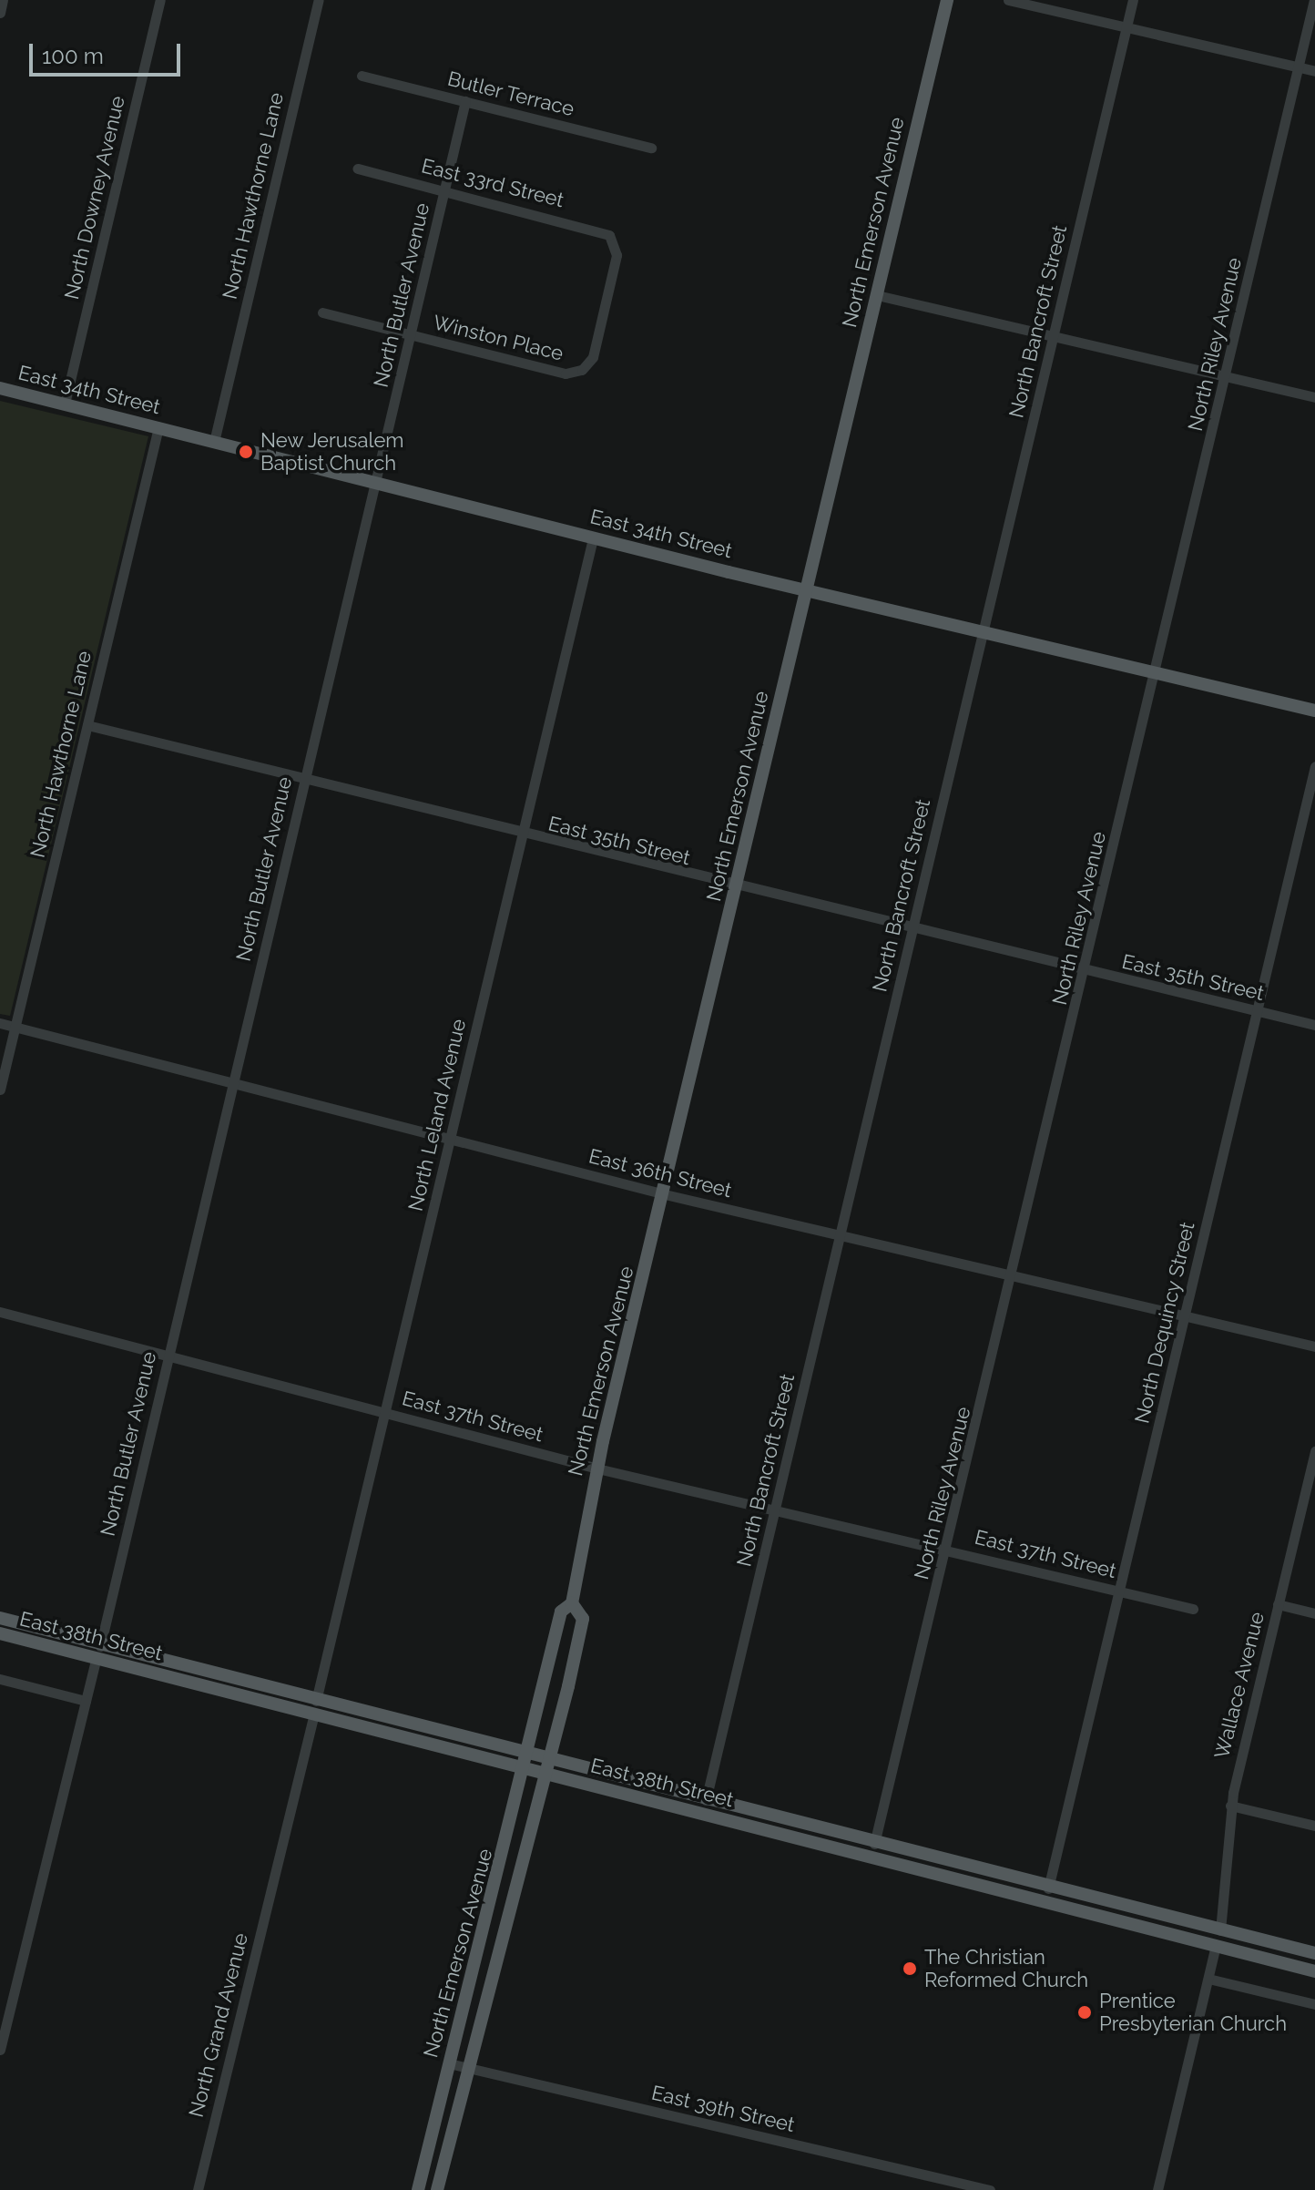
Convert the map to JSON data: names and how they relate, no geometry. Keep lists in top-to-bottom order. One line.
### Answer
{"streets":{"main road":["North Emerson Avenue","East 34th Street","East 38th Street"],"street":["Butler Terrace","East 33rd Street","North Hawthorne Lane","North Downey Avenue","North Butler Avenue","North Bancroft Street","Winston Place","North Riley Avenue","East 35th Street","North Leland Avenue","East 36th Street","North Dequincy Street","East 37th Street","Wallace Avenue","North Grand Avenue","East 39th Street"]},"crossings":[["Butler Terrace","North Butler Avenue"],["East 33rd Street","North Butler Avenue"],["East 33rd Street","Winston Place"],["North Hawthorne Lane","East 34th Street"],["North Hawthorne Lane","East 35th Street"],["North Hawthorne Lane","East 36th Street"],["North Downey Avenue","East 34th Street"],["North Emerson Avenue","East 34th Street"],["North Emerson Avenue","East 35th Street"],["North Emerson Avenue","East 36th Street"],["North Emerson Avenue","East 37th Street"],["North Emerson Avenue","East 38th Street"],["North Emerson Avenue","East 39th Street"],["North Butler Avenue","Winston Place"],["North Butler Avenue","East 34th Street"],["North Butler Avenue","East 35th Street"],["North Butler Avenue","East 36th Street"],["North Butler Avenue","East 37th Street"],["North Butler Avenue","East 38th Street"],["North Bancroft Street","East 34th Street"],["North Bancroft Street","East 35th Street"],["North Bancroft Street","East 36th Street"],["North Bancroft Street","East 37th Street"],["North Bancroft Street","East 38th Street"],["North Riley Avenue","East 34th Street"],["North Riley Avenue","East 35th Street"],["North Riley Avenue","East 36th Street"],["North Riley Avenue","East 37th Street"],["North Riley Avenue","East 38th Street"],["East 34th Street","North Leland Avenue"],["East 35th Street","North Leland Avenue"],["East 35th Street","North Dequincy Street"],["North Leland Avenue","East 36th Street"],["North Leland Avenue","East 37th Street"],["North Leland Avenue","East 38th Street"],["North Leland Avenue","North Grand Avenue"],["East 36th Street","North Dequincy Street"],["North Dequincy Street","East 37th Street"],["North Dequincy Street","East 38th Street"],["East 38th Street","Wallace Avenue"]],"places":["New Jerusalem Baptist Church","The Christian Reformed Church","Prentice Presbyterian Church"],"scale_bar":"100 m"}
